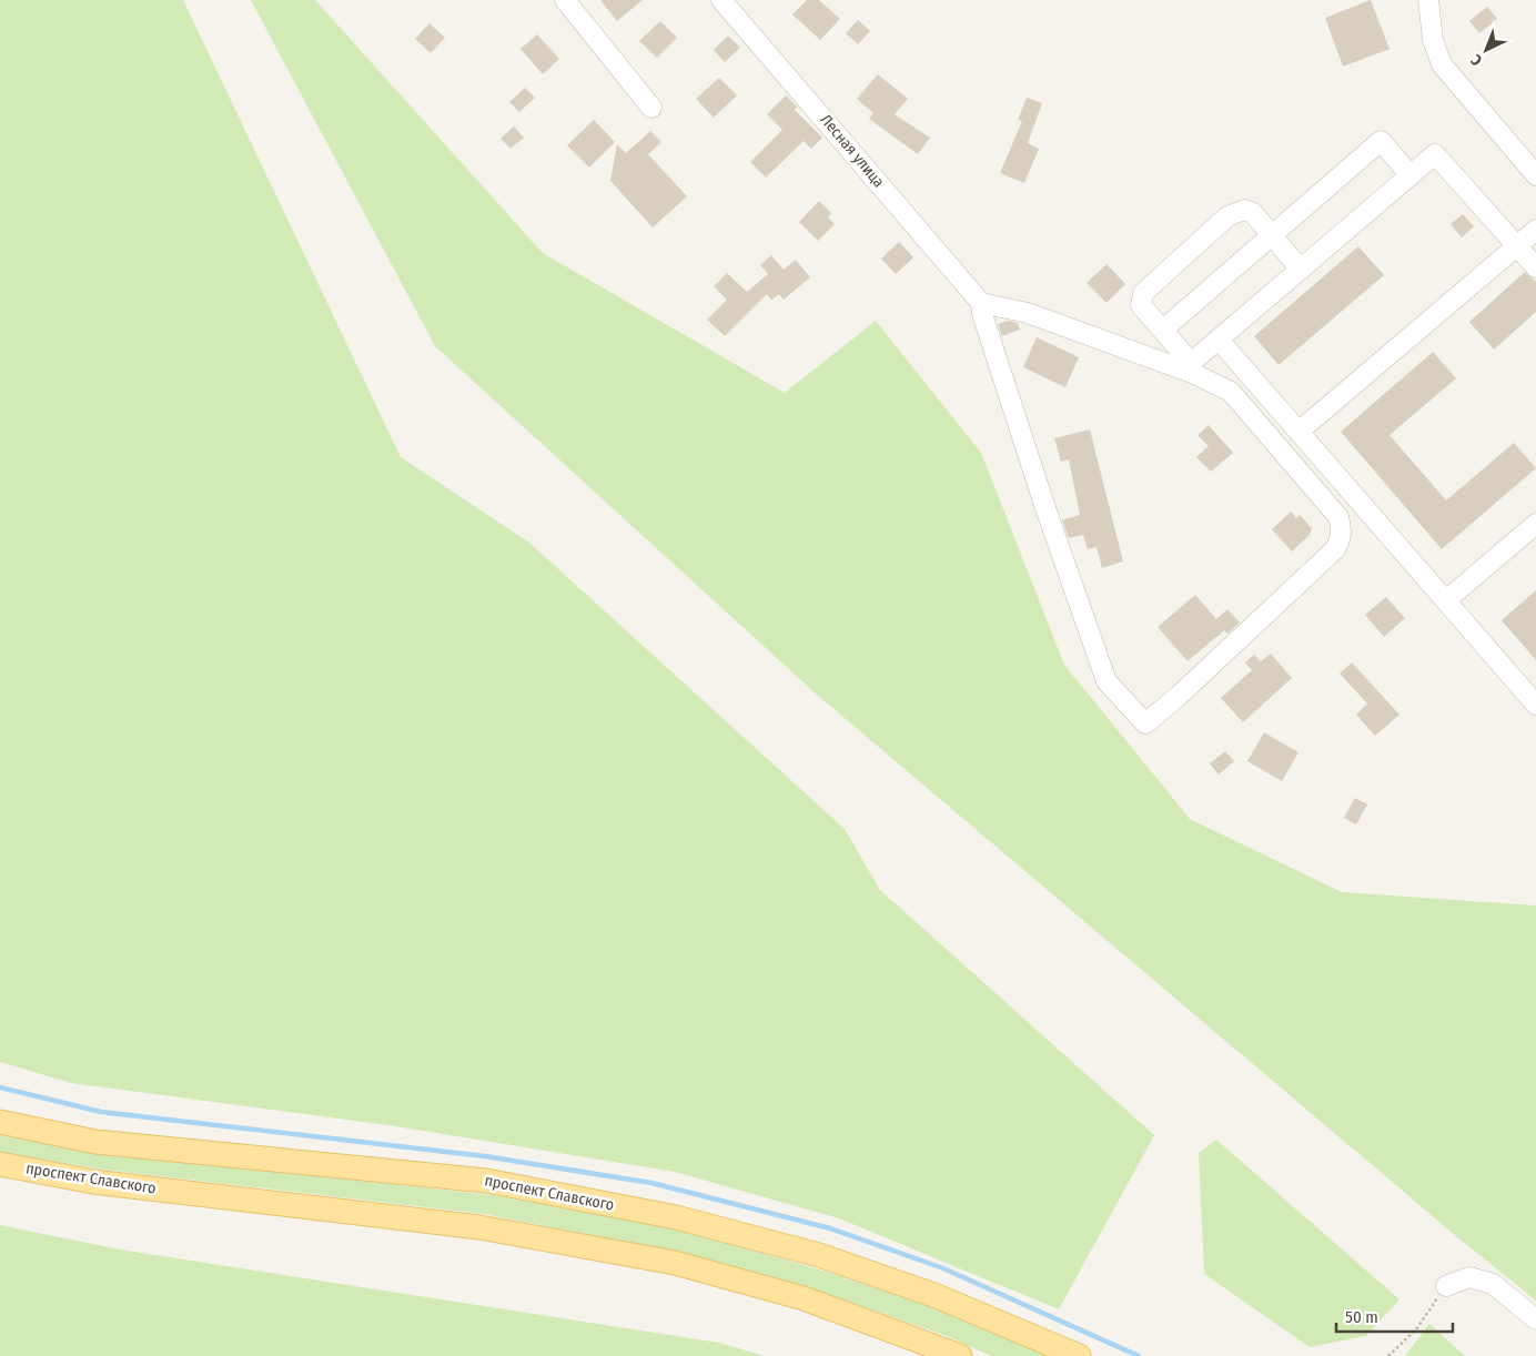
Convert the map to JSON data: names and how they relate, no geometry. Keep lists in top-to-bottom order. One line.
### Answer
{"streets":{"main road":["проспект Славского"],"street":["Лесная улица"]},"scale_bar":"50 m","north":"bottom left"}
